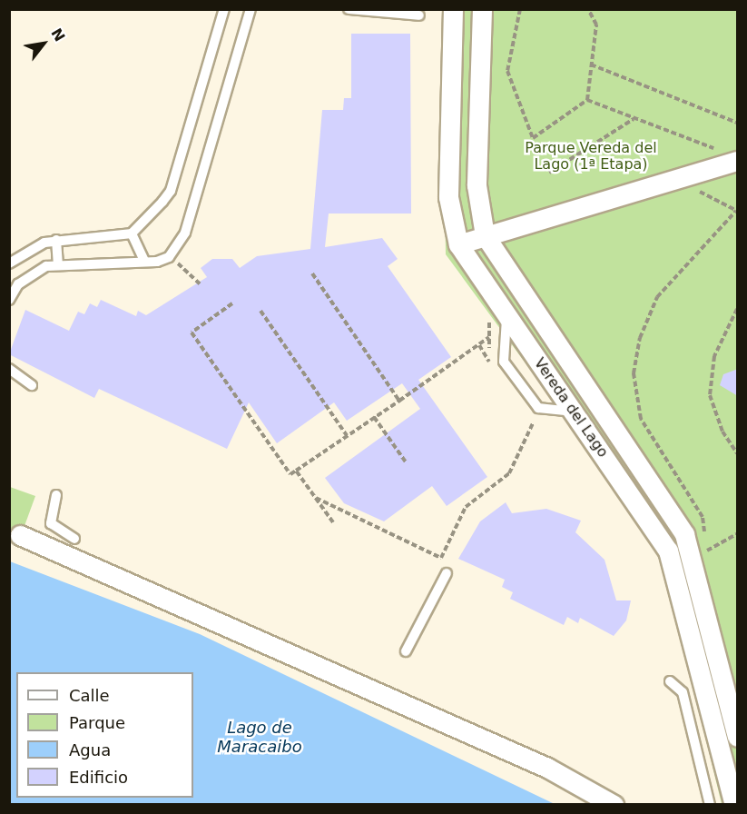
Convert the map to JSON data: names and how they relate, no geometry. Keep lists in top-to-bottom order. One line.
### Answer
{"streets":{"street":["Vereda del Lago"]},"water":["Lago de Maracaibo"],"parks":["Parque Vereda del Lago (1ª Etapa)"],"legend":["Calle","Parque","Agua","Edificio"],"north":"top right"}
